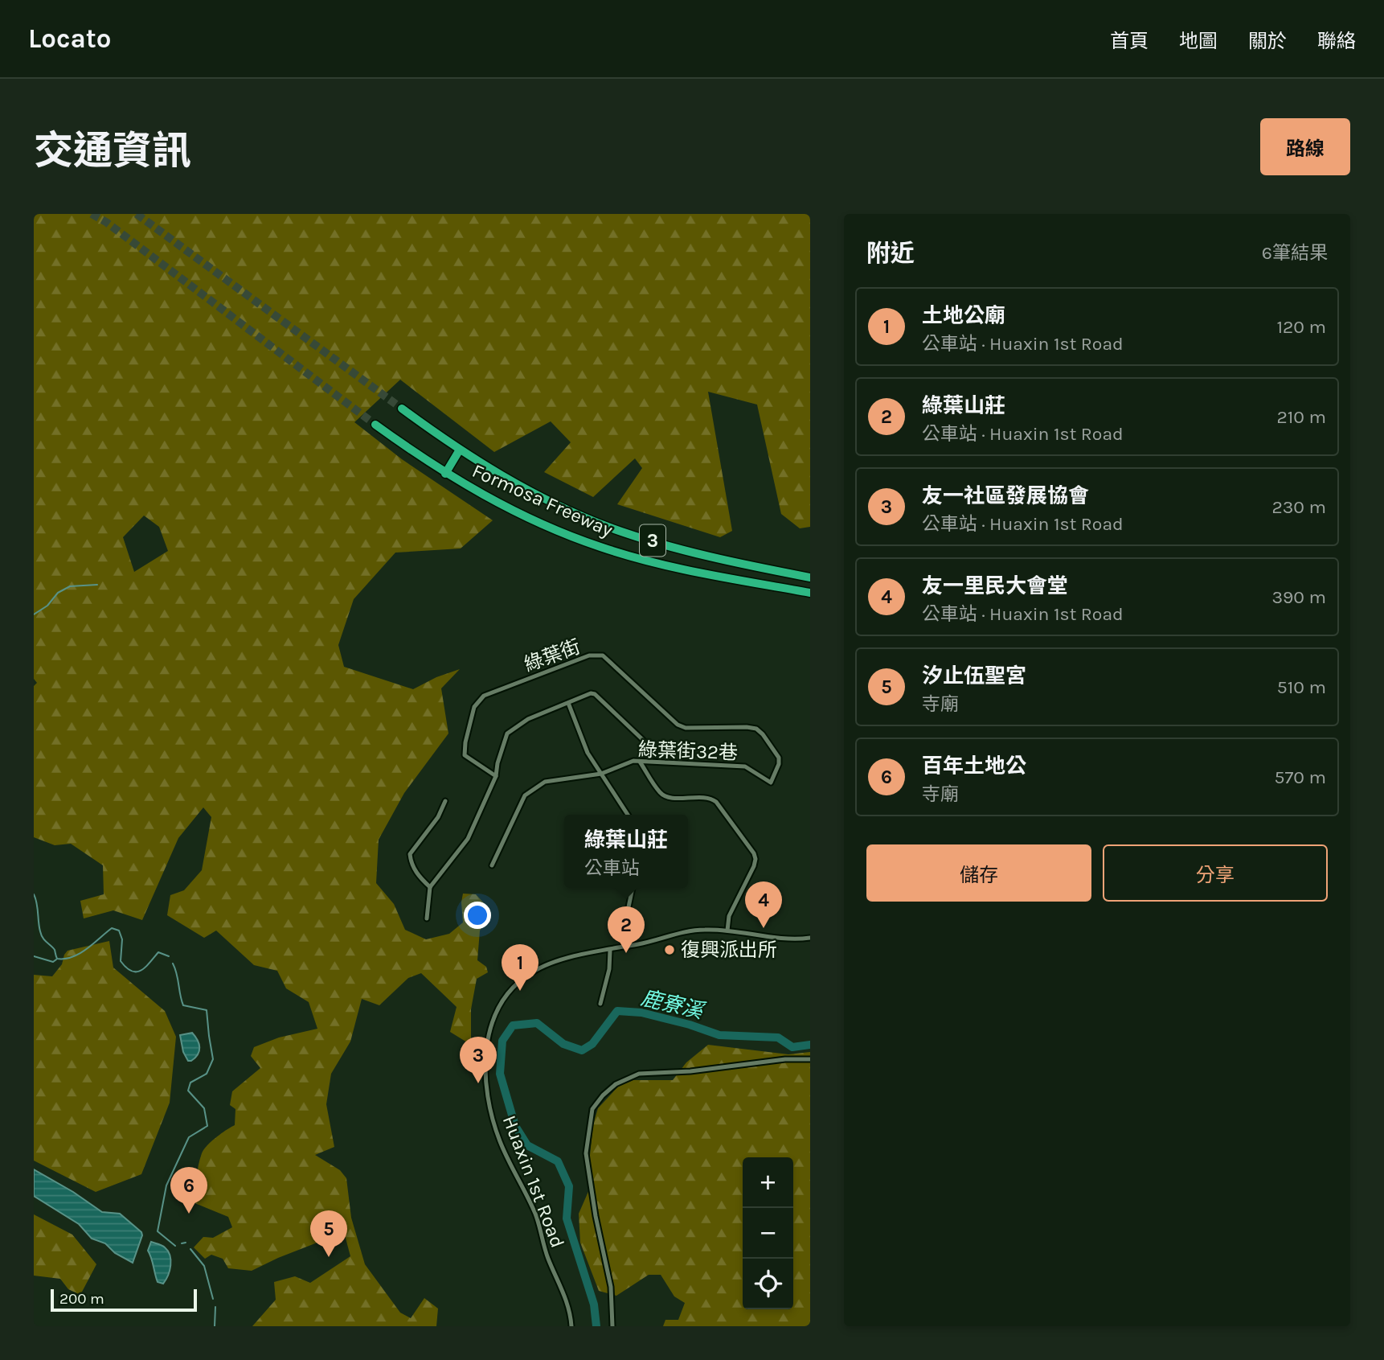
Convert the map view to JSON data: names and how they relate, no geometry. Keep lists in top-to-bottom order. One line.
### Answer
{"streets":{"highway":["Formosa Freeway","3"],"street":["綠葉街","綠葉街32巷","Huaxin 1st Road"]},"crossings":[["綠葉街","綠葉街32巷"]],"water":["鹿寮溪"],"places":["復興派出所"],"scale_bar":"200 m","page":{"header":"Locato","nav":["首頁","地圖","關於","聯絡"],"title":"交通資訊","buttons":["路線",["儲存","分享"]],"heading":["附近","6筆結果"],"list":[{"mark":"1","name":"土地公廟","note":"公車站 · Huaxin 1st Road","value":"120 m"},{"mark":"2","name":"綠葉山莊","note":"公車站 · Huaxin 1st Road","value":"210 m"},{"mark":"3","name":"友一社區發展協會","note":"公車站 · Huaxin 1st Road","value":"230 m"},{"mark":"4","name":"友一里民大會堂","note":"公車站 · Huaxin 1st Road","value":"390 m"},{"mark":"5","name":"汐止伍聖宮","note":"寺廟","value":"510 m"},{"mark":"6","name":"百年土地公","note":"寺廟","value":"570 m"}],"popup":["綠葉山莊","公車站"],"pins":["4","2","1","3","6","5"],"map_buttons":["+","−"],"scale":"200 m"}}
